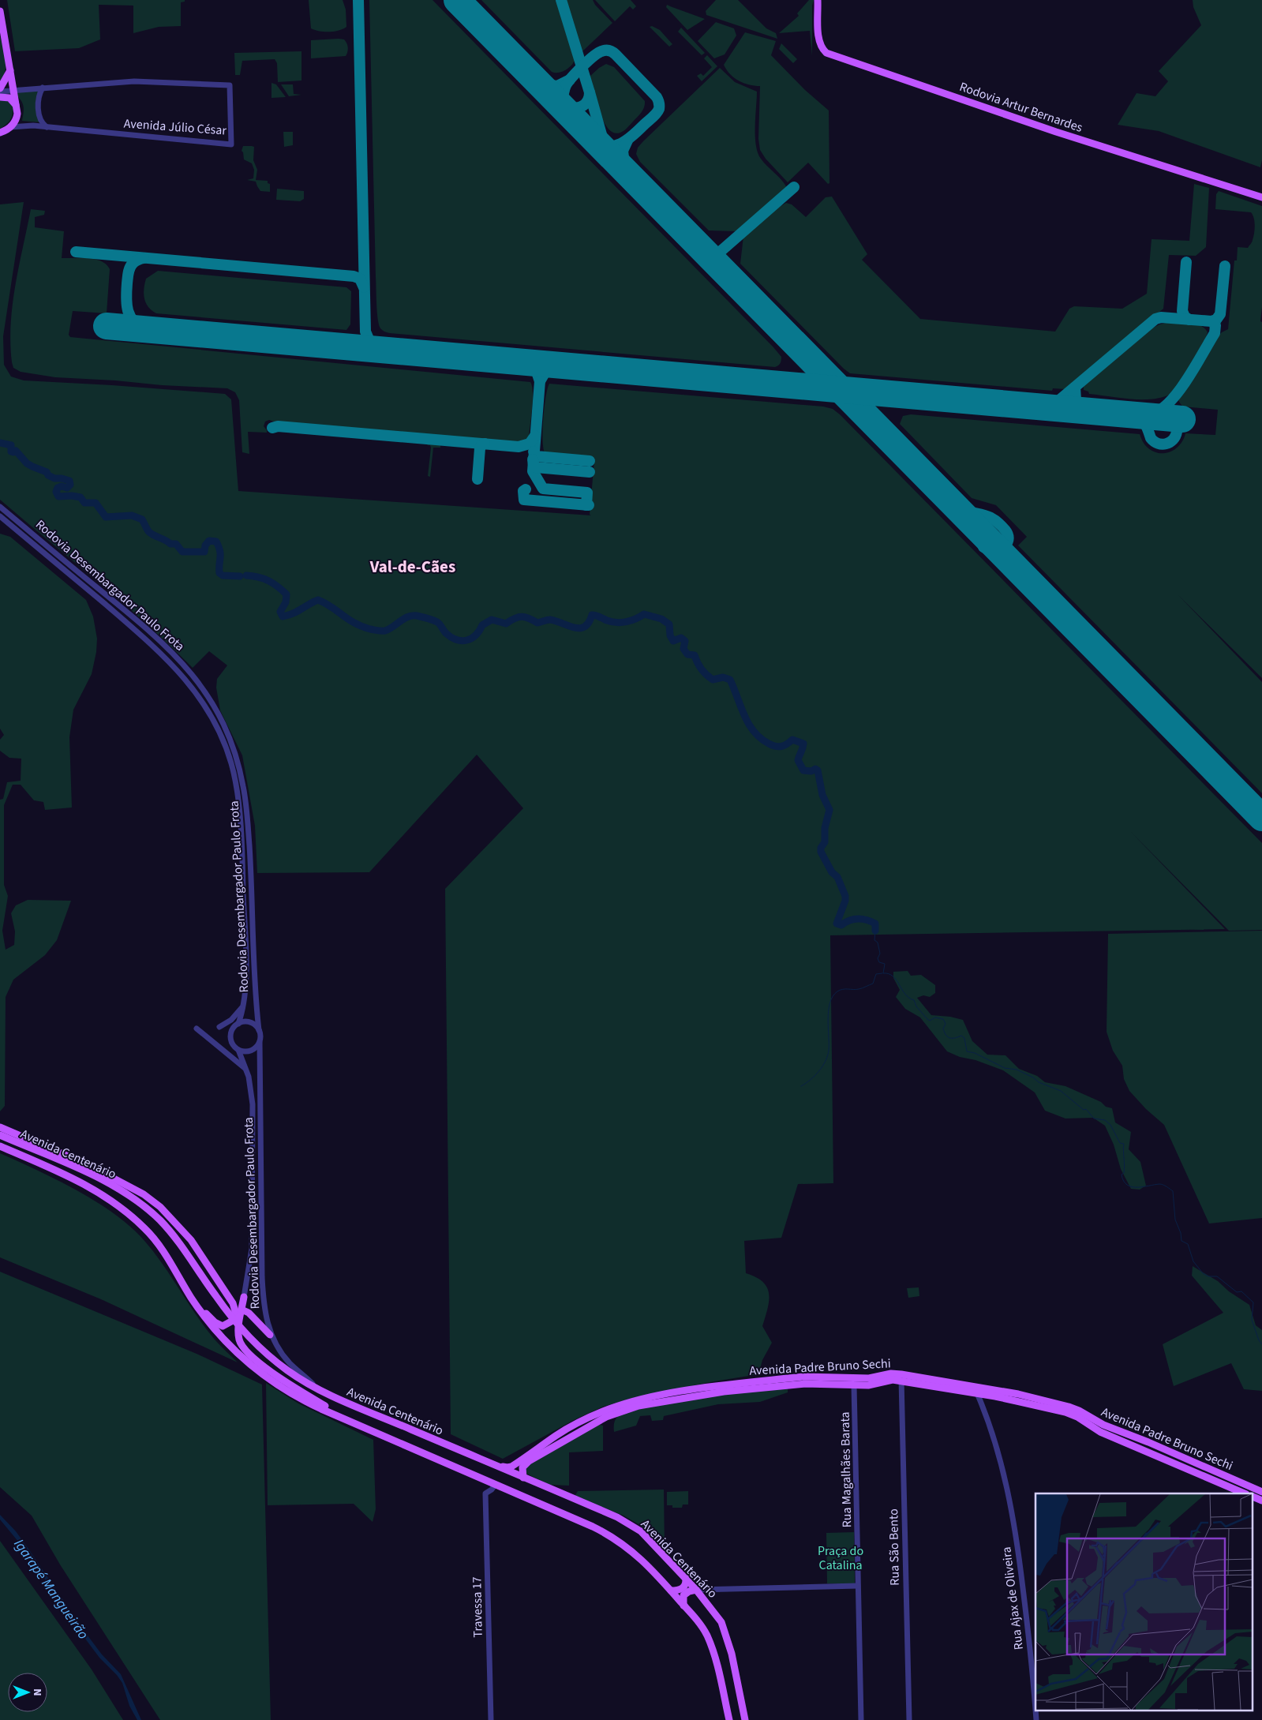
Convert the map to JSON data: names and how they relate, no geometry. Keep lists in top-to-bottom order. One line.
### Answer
{"streets":{"main road":["Rodovia Artur Bernardes","Avenida Júlio César","Rodovia Desembargador Paulo Frota","Avenida Centenário","Avenida Padre Bruno Sechi","Rua Ajax de Oliveira"],"street":["Rua Magalhães Barata","Rua São Bento","Travessa 17"]},"crossings":[["Rodovia Desembargador Paulo Frota","Avenida Centenário"],["Avenida Centenário","Avenida Padre Bruno Sechi"],["Avenida Centenário","Travessa 17"],["Avenida Padre Bruno Sechi","Rua Magalhães Barata"],["Avenida Padre Bruno Sechi","Rua São Bento"],["Avenida Padre Bruno Sechi","Rua Ajax de Oliveira"]],"districts":["Val-de-Cães"],"water":["Igarapé Mangueirão"],"parks":["Praça do Catalina"],"north":"right"}
